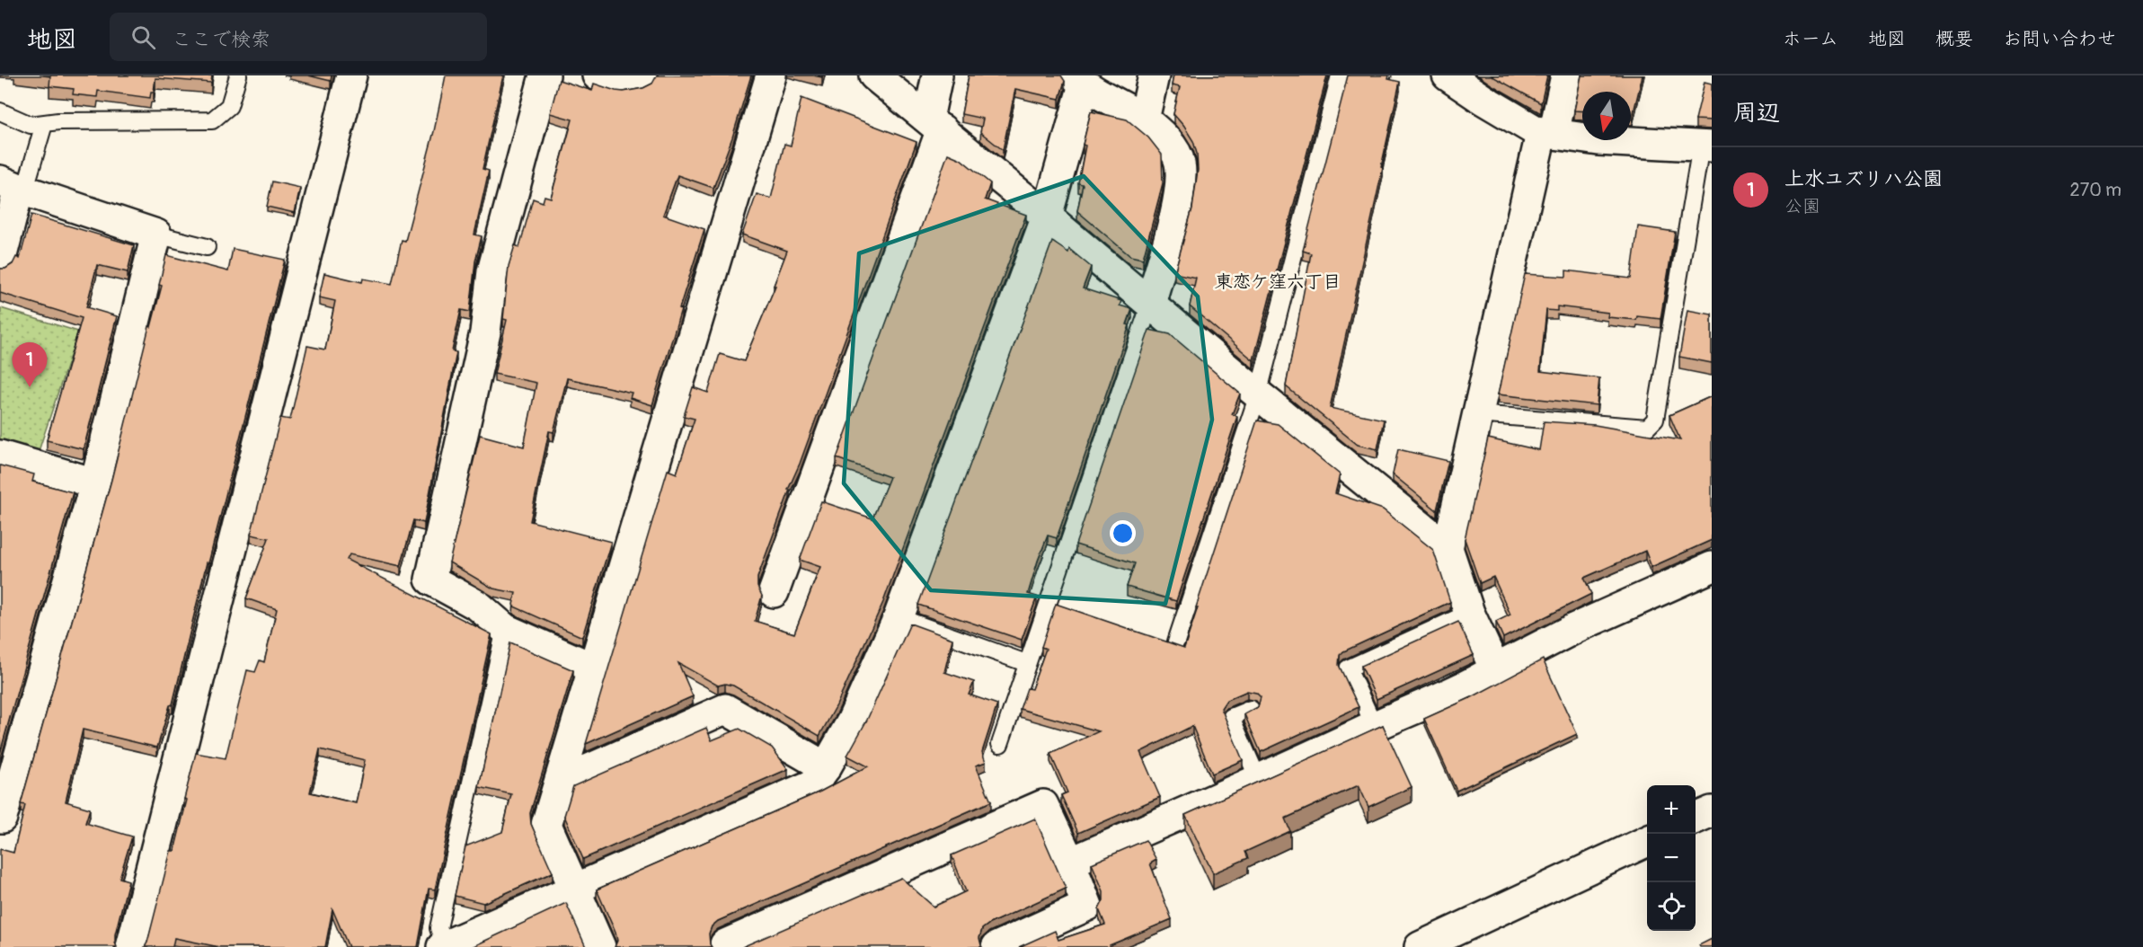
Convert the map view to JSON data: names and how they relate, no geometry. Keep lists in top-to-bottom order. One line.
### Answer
{"districts":["東恋ケ窪六丁目"],"north":"bottom","page":{"header":"地図","search":"ここで検索","nav":["ホーム","地図","概要","お問い合わせ"],"heading":"周辺","list":[{"mark":"1","name":"上水ユズリハ公園","note":"公園","value":"270 m"}],"pins":"1","map_buttons":["+","−"]}}
